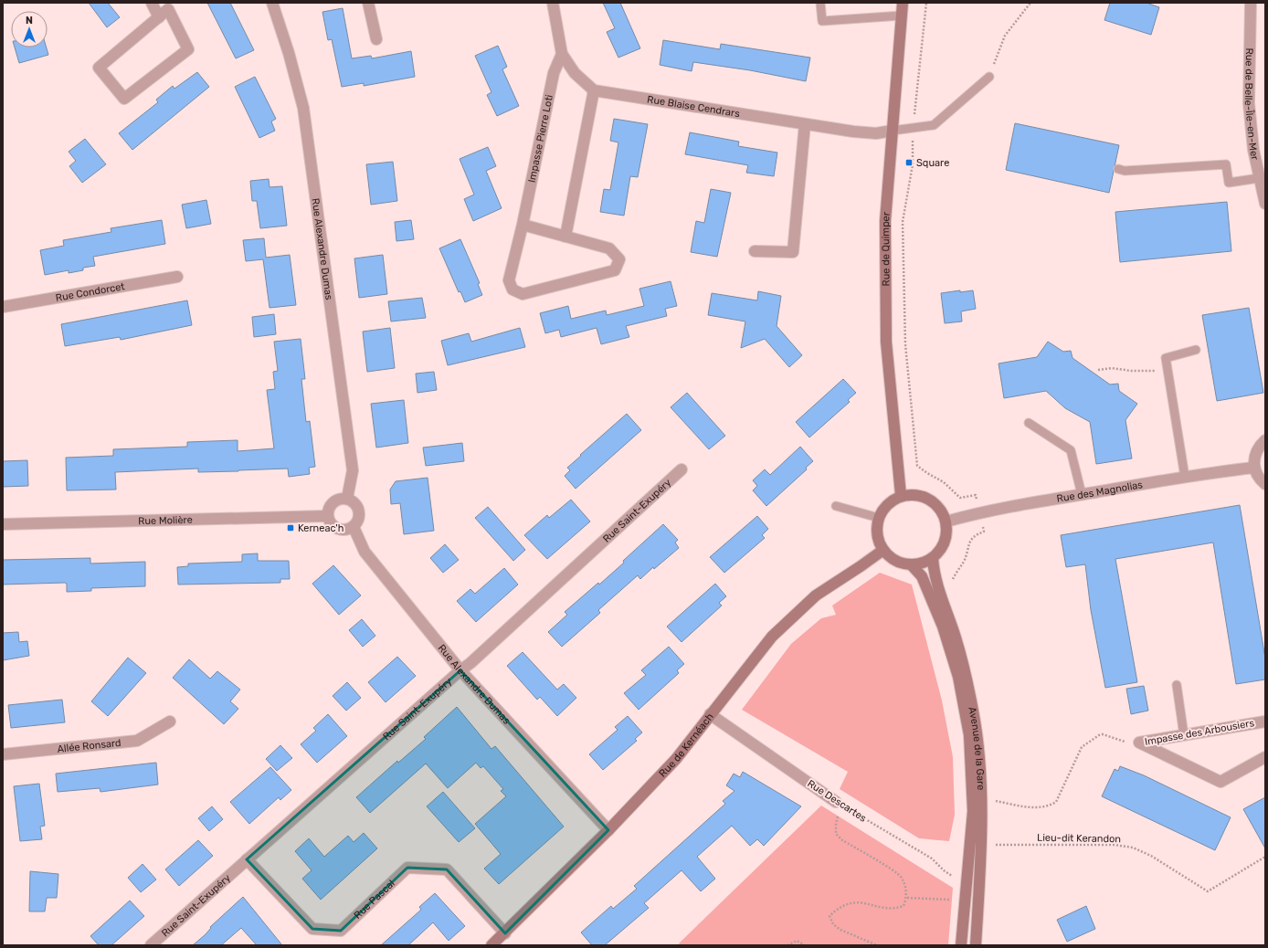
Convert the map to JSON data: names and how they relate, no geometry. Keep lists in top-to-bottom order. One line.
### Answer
{"streets":{"main road":["Rue de Quimper","Rue de Kernéach","Avenue de la Gare"],"street":["Rue de Belle-Île-en-Mer","Rue Blaise Cendrars","Impasse Pierre Loti","Rue Alexandre Dumas","Rue Condorcet","Rue des Magnolias","Rue Saint-Exupéry","Rue Molière","Impasse des Arbousiers","Allée Ronsard","Rue Descartes","Rue Pascal"],"path":["Lieu-dit Kerandon"]},"crossings":[["Rue Blaise Cendrars","Rue de Quimper"],["Rue Alexandre Dumas","Rue Saint-Exupéry"],["Rue Alexandre Dumas","Rue Molière"],["Rue Alexandre Dumas","Rue de Kernéach"],["Rue de Quimper","Rue des Magnolias"],["Rue de Quimper","Rue de Kernéach"],["Rue de Quimper","Avenue de la Gare"],["Rue des Magnolias","Rue de Kernéach"],["Rue des Magnolias","Avenue de la Gare"],["Rue Saint-Exupéry","Rue Pascal"],["Rue de Kernéach","Avenue de la Gare"],["Rue de Kernéach","Rue Descartes"],["Rue de Kernéach","Rue Pascal"],["Avenue de la Gare","Rue Descartes"],["Avenue de la Gare","Lieu-dit Kerandon"]],"places":{"transit":["Square","Kerneac'h"]},"north":"top"}
